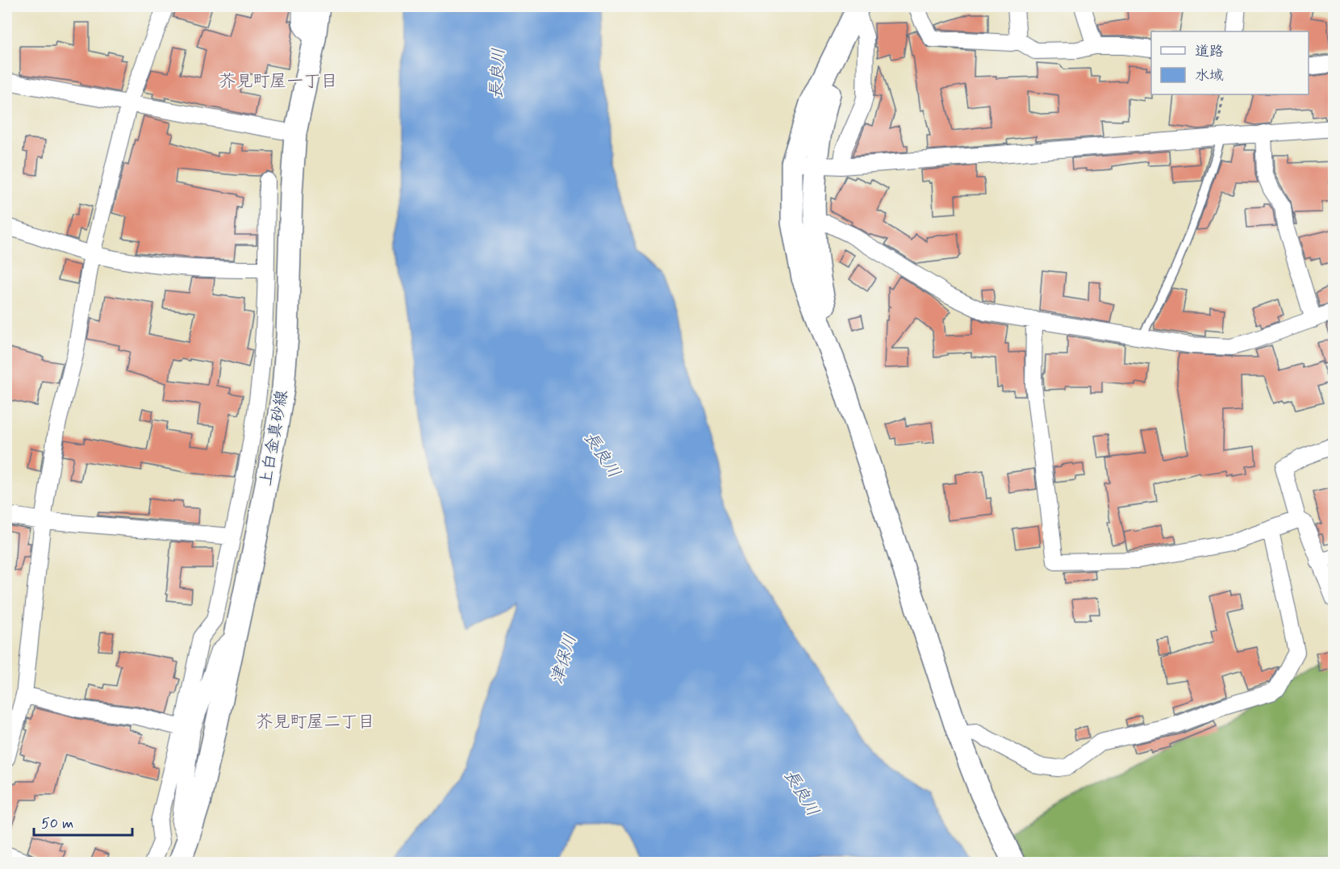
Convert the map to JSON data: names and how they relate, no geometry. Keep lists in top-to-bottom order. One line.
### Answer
{"streets":{"street":["上白金真砂線"]},"districts":["芥見町屋一丁目","芥見町屋二丁目"],"water":["長良川","津保川"],"legend":["道路","水域"],"scale_bar":"50 m"}
